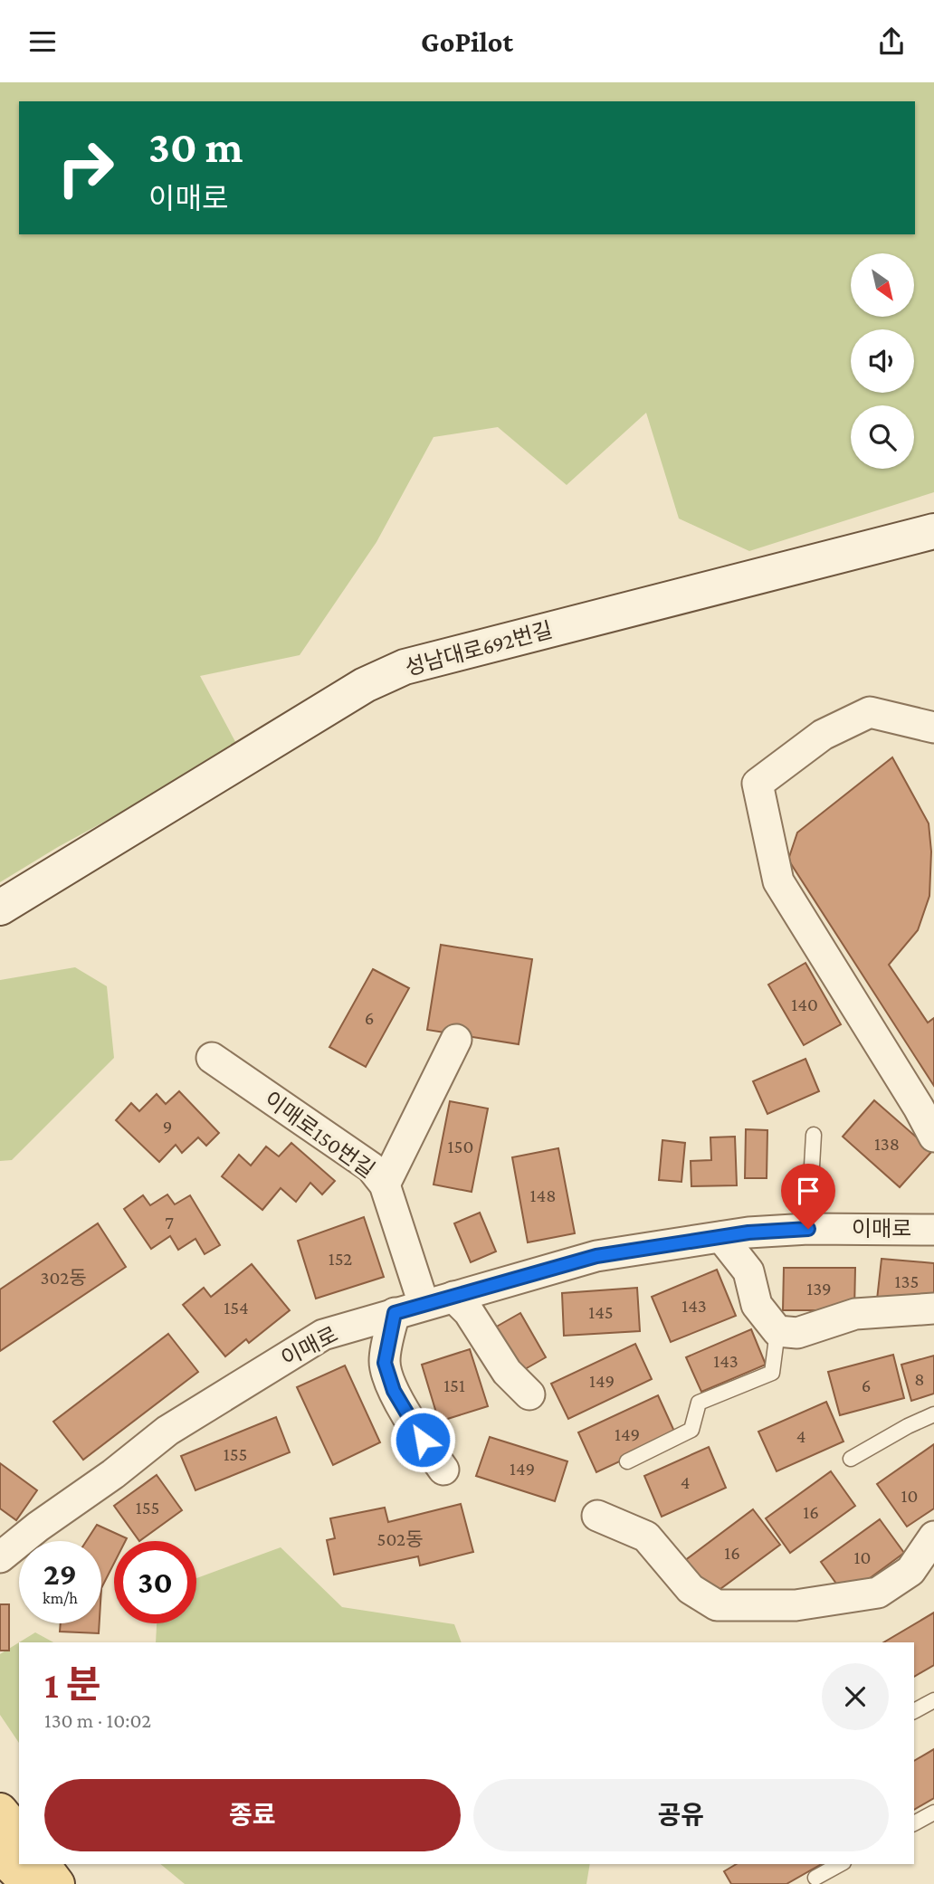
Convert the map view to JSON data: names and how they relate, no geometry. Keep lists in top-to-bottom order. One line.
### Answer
{"streets":{"street":["성남대로692번길","이매로150번길","이매로"]},"crossings":[["이매로150번길","이매로"]],"house_numbers":["140","6","9","138","150","148","7","152","302동","135","139","143","154","145","143","8","149","151","6","149","4","155","149","4","10","155","16","502동","16","10"],"north":"bottom right","page":{"header":"GoPilot","turn":["30 m","이매로"],"speed":"29 km/h","limit":"30","heading":["1 분","130 m · 10:02"],"buttons":["종료","공유"]}}
